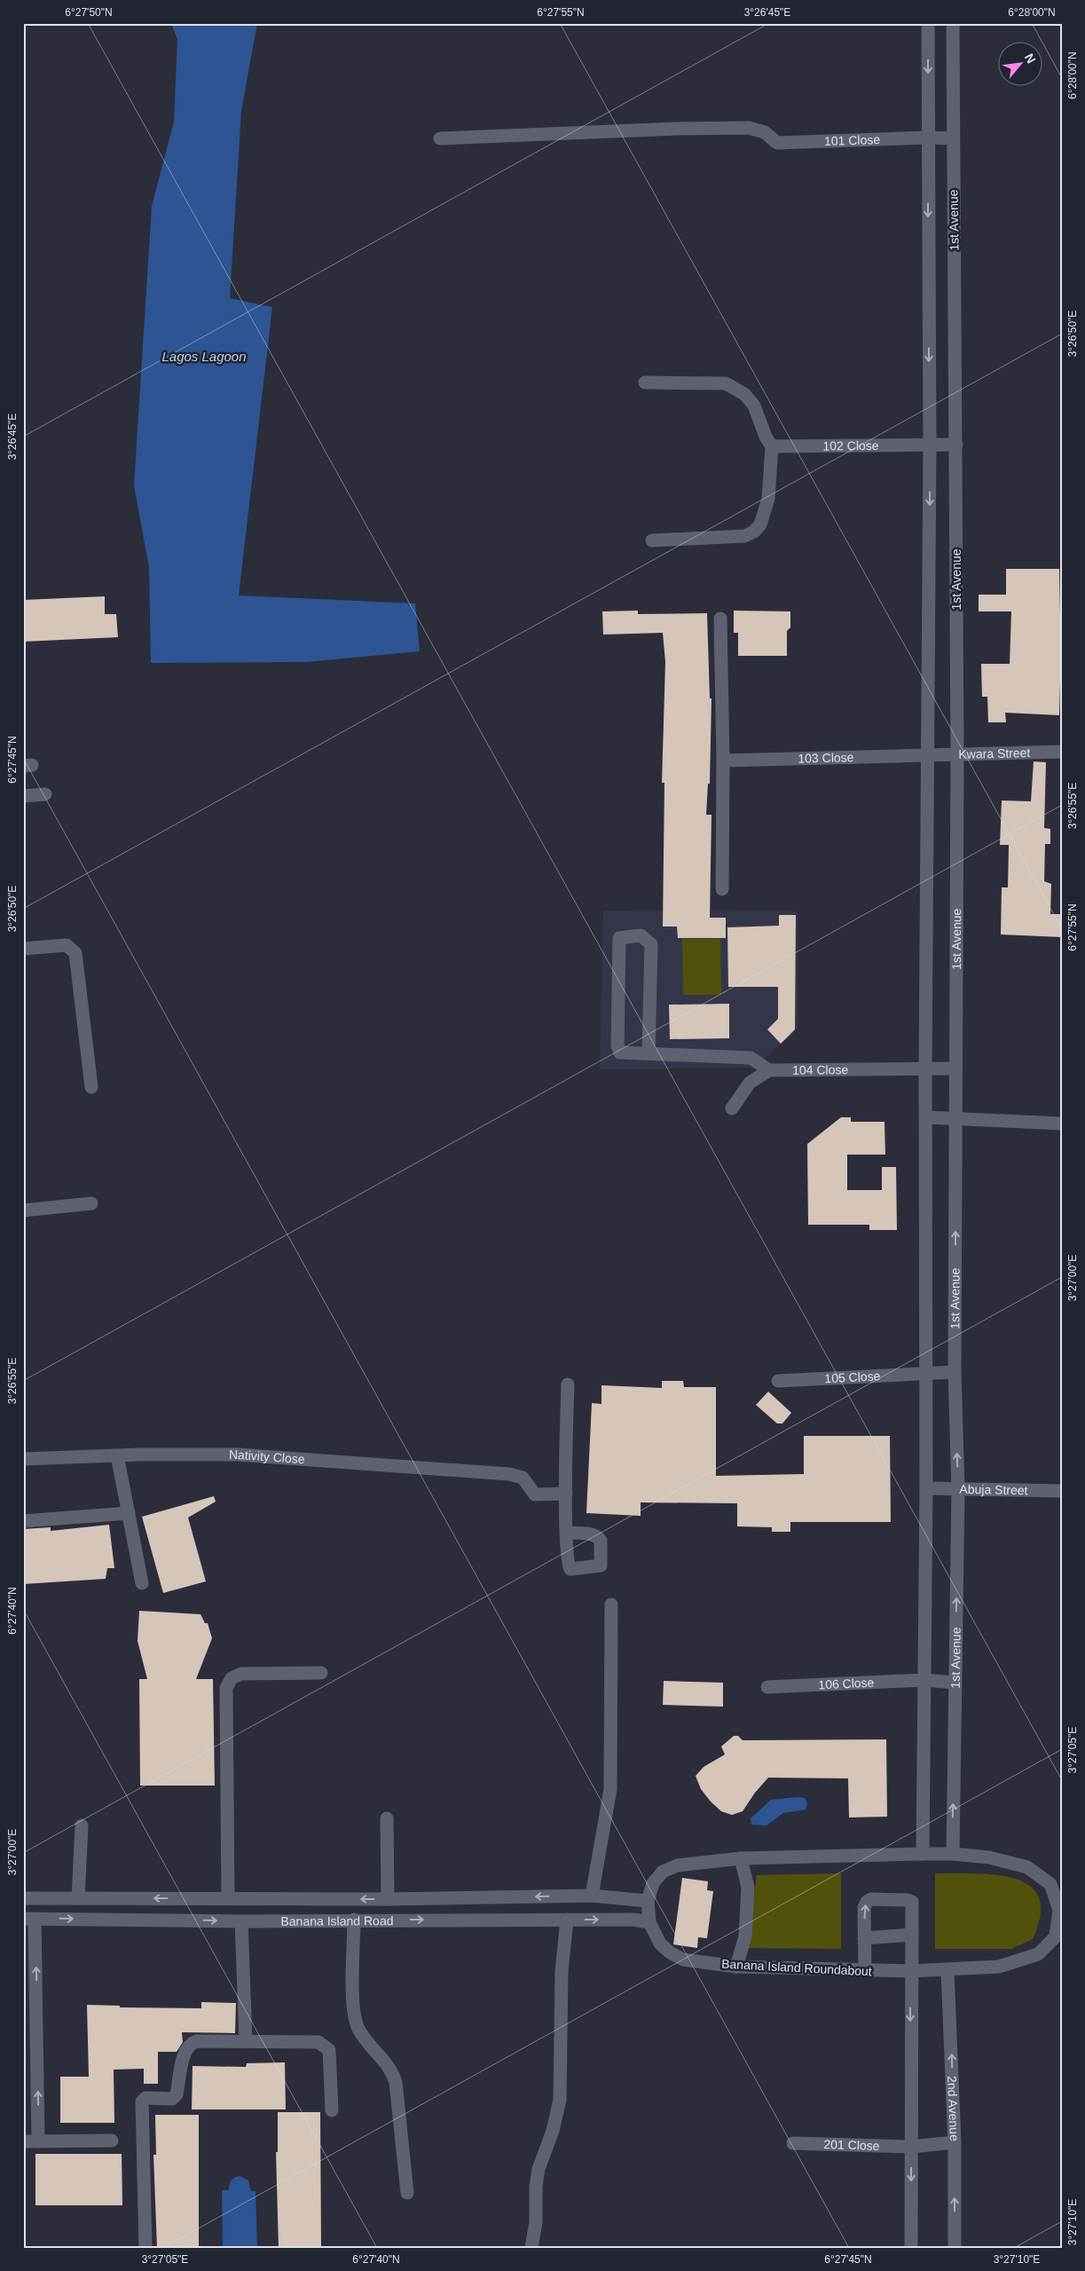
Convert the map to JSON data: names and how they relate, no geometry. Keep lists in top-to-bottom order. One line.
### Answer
{"streets":{"street":["101 Close","1st Avenue","102 Close","Kwara Street","103 Close","104 Close","105 Close","Nativity Close","Abuja Street","106 Close","Banana Island Road","Banana Island Roundabout","2nd Avenue","201 Close"]},"crossings":[["101 Close","1st Avenue"],["1st Avenue","102 Close"],["1st Avenue","Kwara Street"],["1st Avenue","103 Close"],["1st Avenue","104 Close"],["1st Avenue","105 Close"],["1st Avenue","Abuja Street"],["1st Avenue","106 Close"],["1st Avenue","Banana Island Roundabout"],["Kwara Street","103 Close"],["Banana Island Road","Banana Island Roundabout"],["Banana Island Roundabout","2nd Avenue"],["2nd Avenue","201 Close"]],"water":["Lagos Lagoon"],"north":"top right","coordinates":["6°27'50\"N","6°27'55\"N","3°26'45\"E","6°28'00\"N","3°26'50\"E","6°27'45\"N","3°26'55\"E","3°27'00\"E","6°27'40\"N","3°27'05\"E","3°27'10\"E"]}
